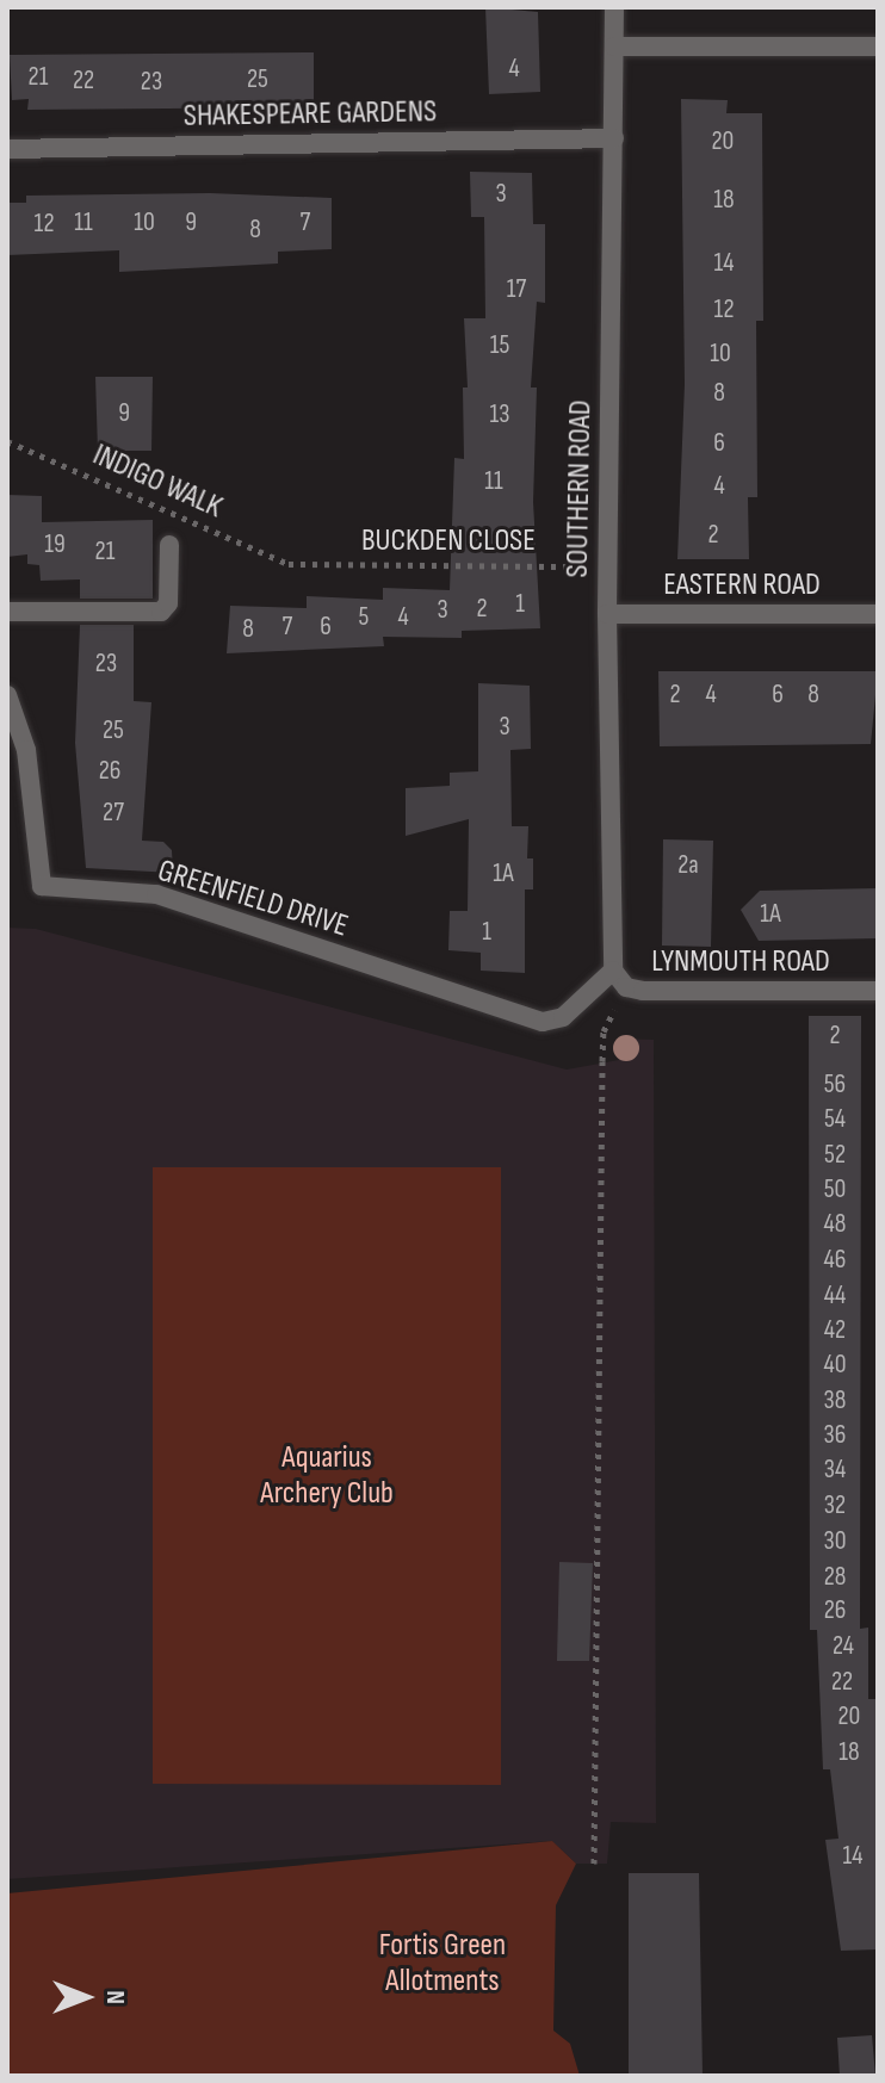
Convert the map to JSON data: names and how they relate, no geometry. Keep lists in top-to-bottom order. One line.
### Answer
{"streets":{"street":["SHAKESPEARE GARDENS","SOUTHERN ROAD","EASTERN ROAD","GREENFIELD DRIVE","LYNMOUTH ROAD"],"path":["INDIGO WALK","BUCKDEN CLOSE"]},"crossings":[["SHAKESPEARE GARDENS","SOUTHERN ROAD"],["INDIGO WALK","BUCKDEN CLOSE"],["SOUTHERN ROAD","BUCKDEN CLOSE"],["SOUTHERN ROAD","EASTERN ROAD"],["SOUTHERN ROAD","GREENFIELD DRIVE"],["SOUTHERN ROAD","LYNMOUTH ROAD"],["GREENFIELD DRIVE","LYNMOUTH ROAD"]],"parks":["Aquarius Archery Club","Fortis Green Allotments"],"house_numbers":["4","21","25","22","23","20","3","18","11","10","9","7","12","8","14","17","12","15","10","8","9","13","6","11","4","2","19","21","1","2","3","5","4","7","6","8","23","2","4","6","8","3","25","26","27","2a","1A","1A","1","2","56","54","52","50","48","46","44","42","40","38","36","34","32","30","28","26","24","22","20","18","14"],"north":"right"}
